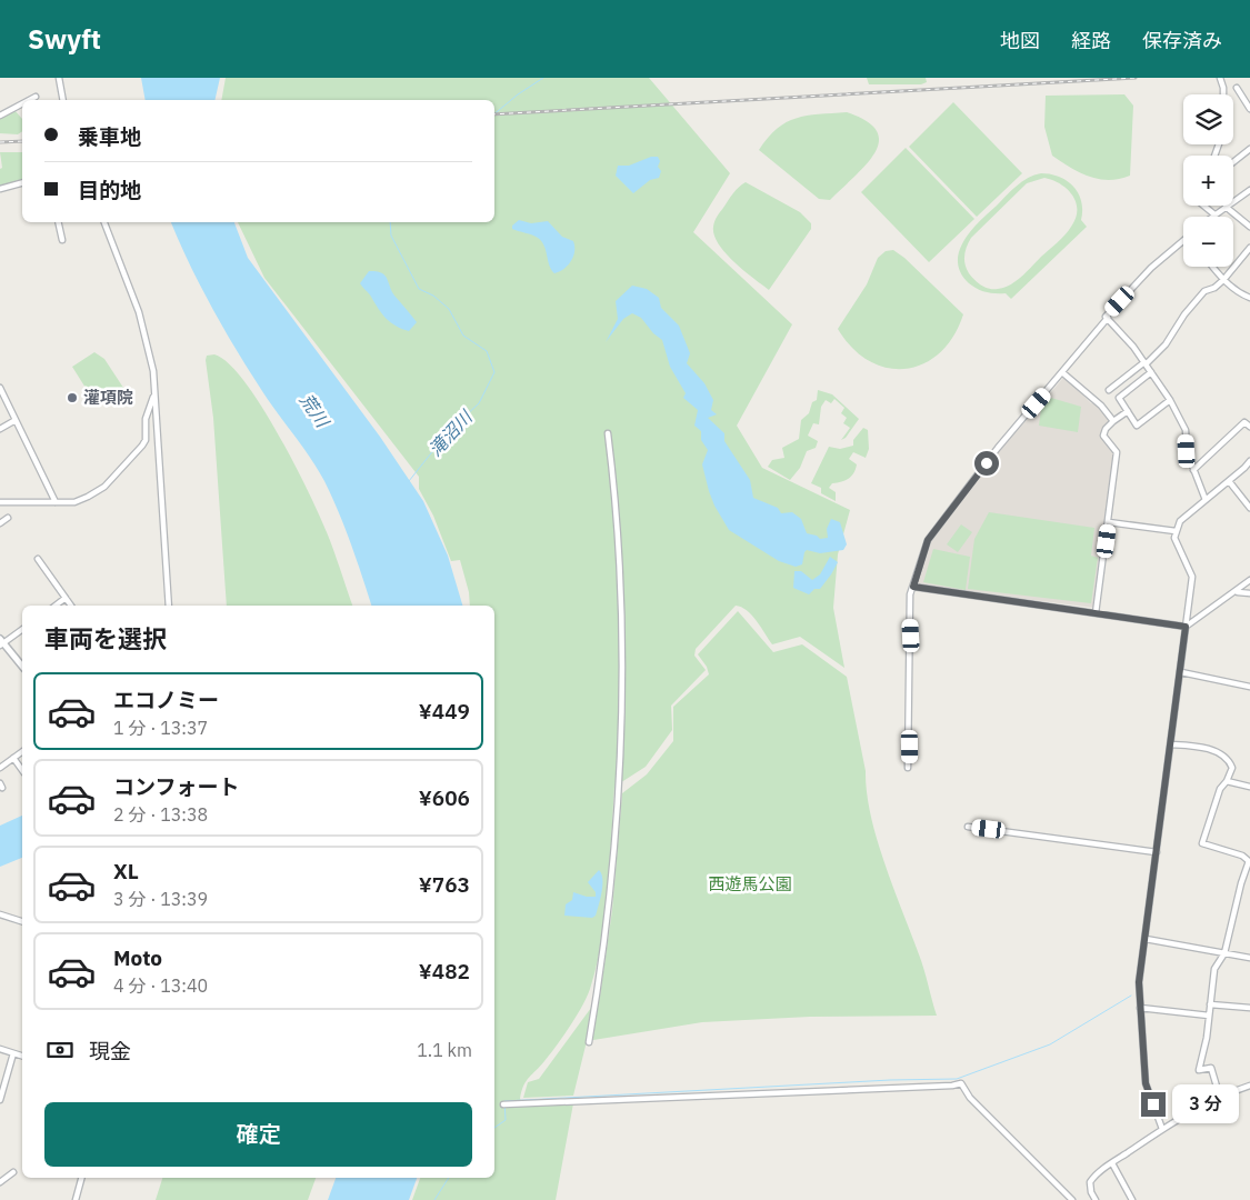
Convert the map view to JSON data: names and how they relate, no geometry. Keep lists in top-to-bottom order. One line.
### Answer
{"water":["荒川","滝沼川"],"parks":["西遊馬公園"],"places":["灌項院"],"page":{"header":"Swyft","nav":["地図","経路","保存済み"],"map_buttons":["+","−"],"banner":["乗車地","目的地"],"heading":"車両を選択","list":[{"name":"エコノミー","note":"1 分 · 13:37","value":"¥449"},{"name":"コンフォート","note":"2 分 · 13:38","value":"¥606"},{"name":"XL","note":"3 分 · 13:39","value":"¥763"},{"name":"Moto","note":"4 分 · 13:40","value":"¥482"}],"pay":["現金","1.1 km"],"bubble":"3 分","buttons":"確定"}}
